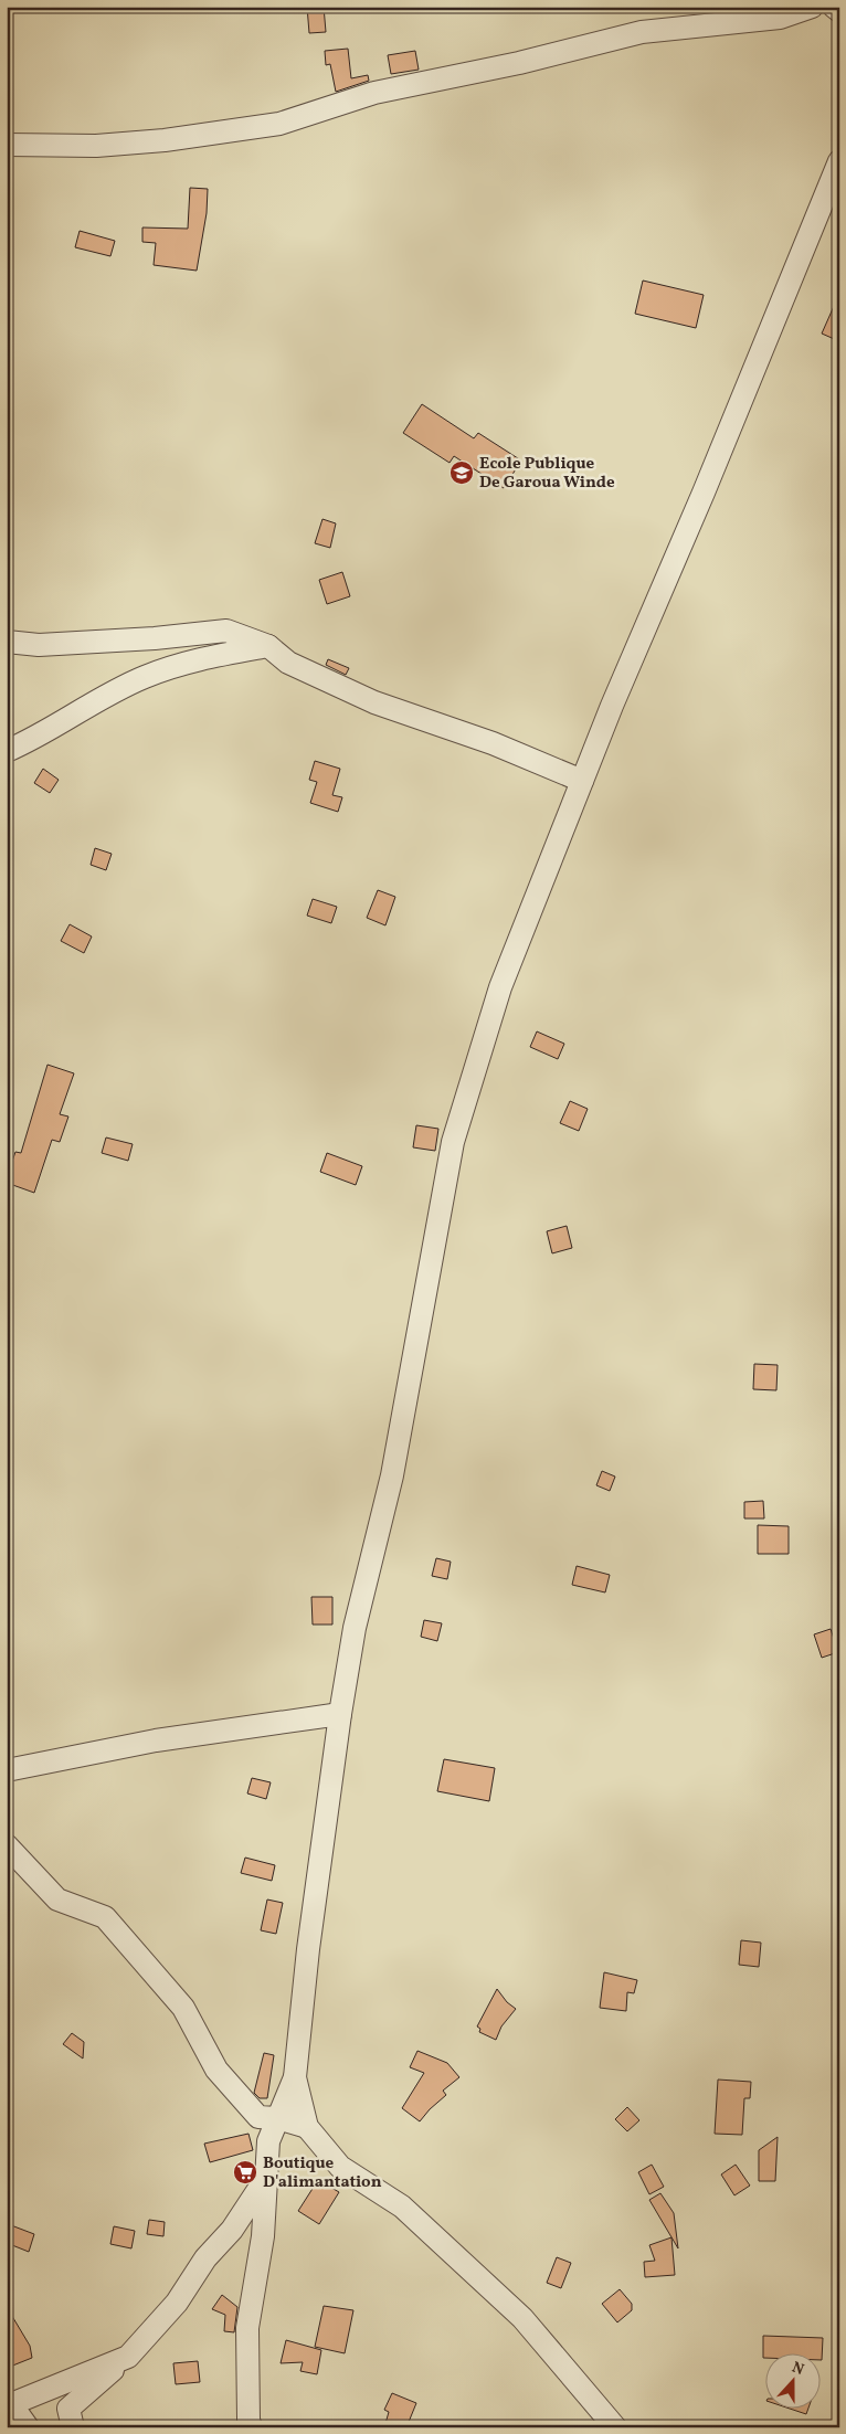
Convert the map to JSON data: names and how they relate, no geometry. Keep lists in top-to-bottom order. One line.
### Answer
{"places":{"school or university":["Ecole Publique De Garoua Winde"],"supermarket":["Boutique D'alimantation"]},"north":"top"}
